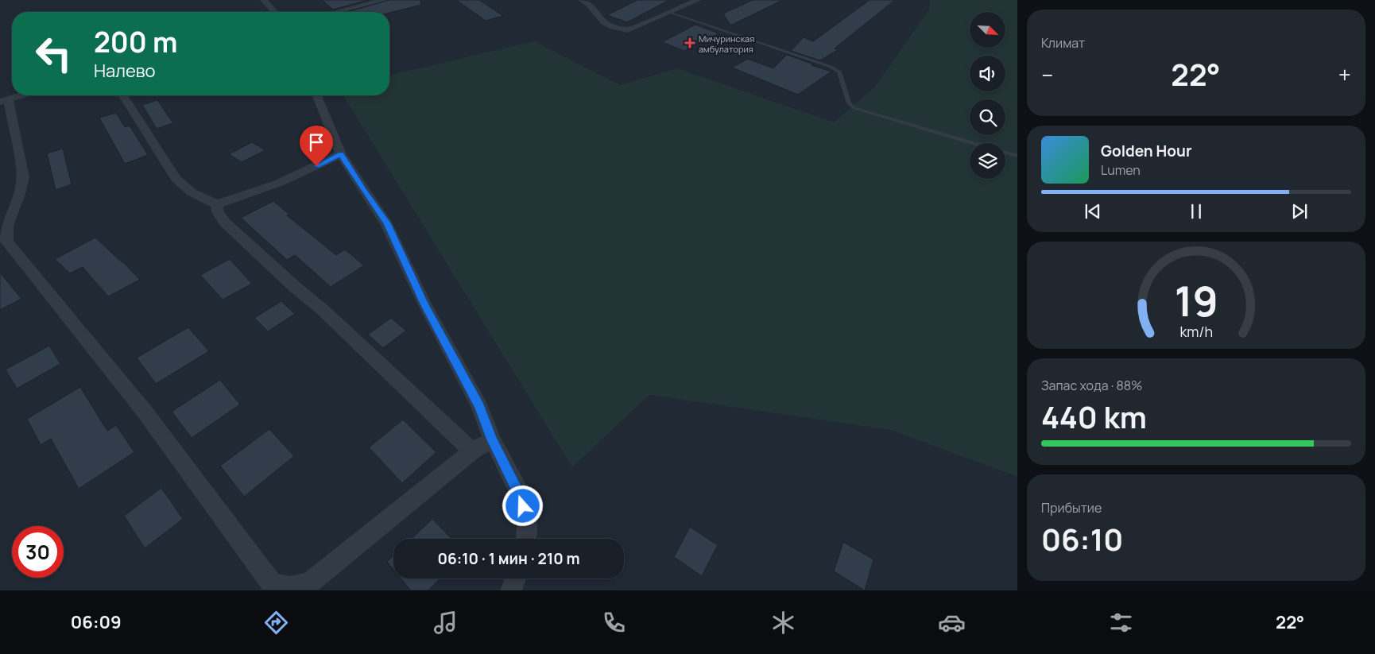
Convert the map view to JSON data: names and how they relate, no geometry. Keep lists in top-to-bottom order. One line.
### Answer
{"places":{"health":["Мичуринская амбулатория"]},"north":"bottom right","page":{"tile":["Климат",["Запас хода · 88%","440 km"],["Прибытие","06:10"]],"turn":["200 m","Налево"],"heat":["−","22°","+"],"song":["Golden Hour","Lumen"],"limit":"30","trip":"06:10 · 1 мин · 210 m","tabs":["06:09","22°"],"gauge":["19","km/h"]}}
